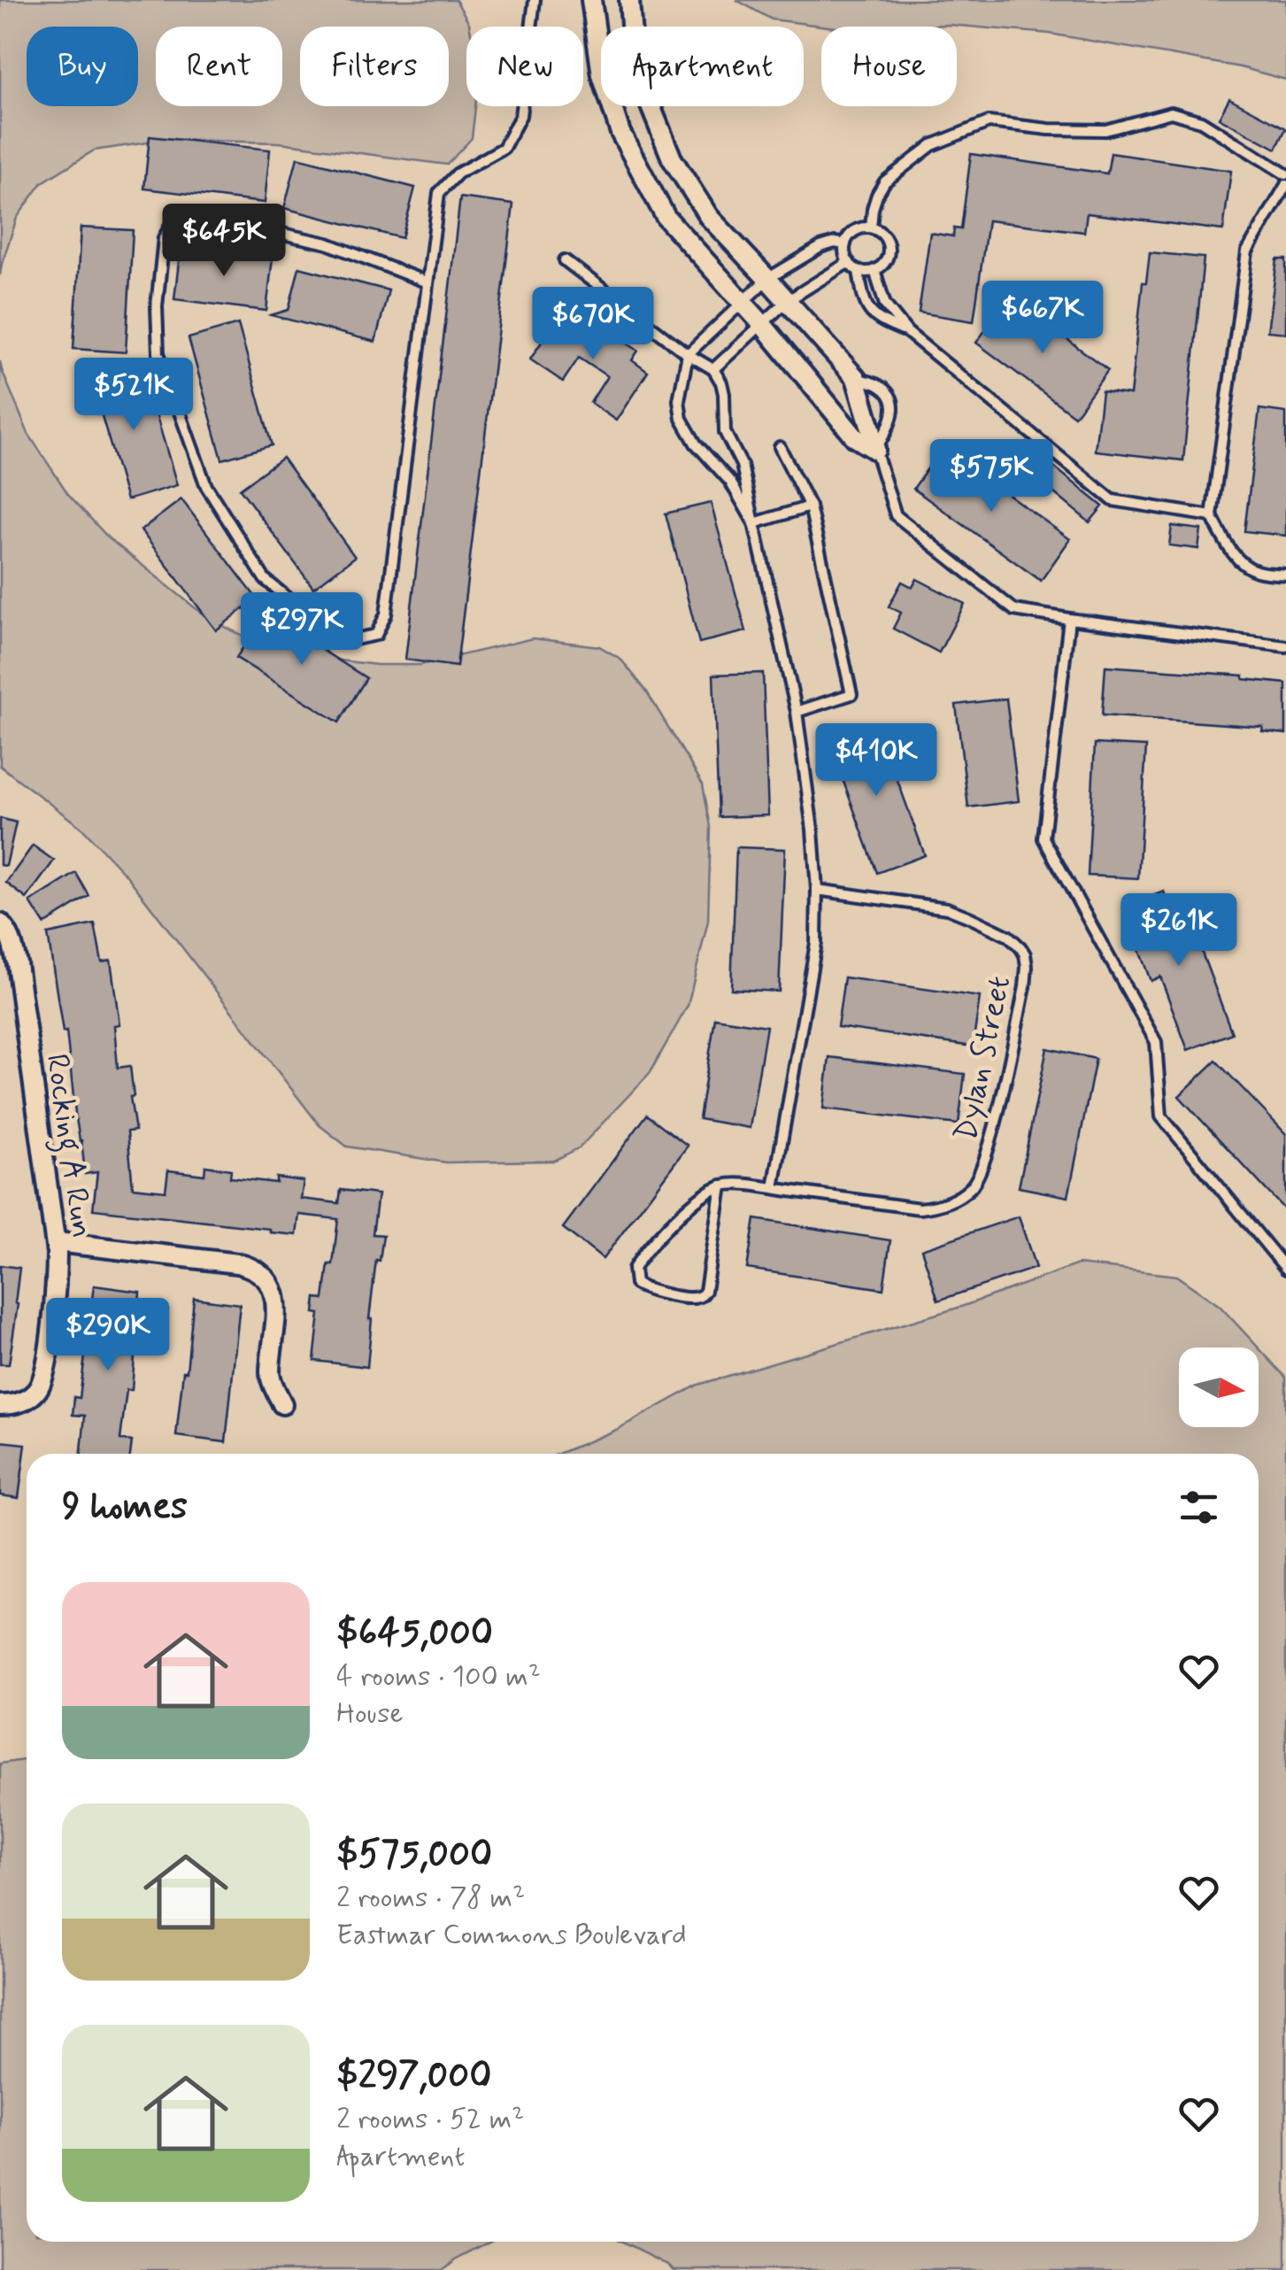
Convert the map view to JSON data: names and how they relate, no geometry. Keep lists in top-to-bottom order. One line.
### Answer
{"streets":{"street":["Rocking A Run"],"lane":["Dylan Street"]},"north":"right","page":{"chip":["Buy","Rent","Filters","New","Apartment","House"],"price":["$645K","$667K","$670K","$521K","$575K","$297K","$410K","$261K","$290K"],"heading":"9 homes","list":[{"name":"$645,000","note":"4 rooms · 100 m² · House"},{"name":"$575,000","note":"2 rooms · 78 m² · Eastmar Commons Boulevard"},{"name":"$297,000","note":"2 rooms · 52 m² · Apartment"}]}}
